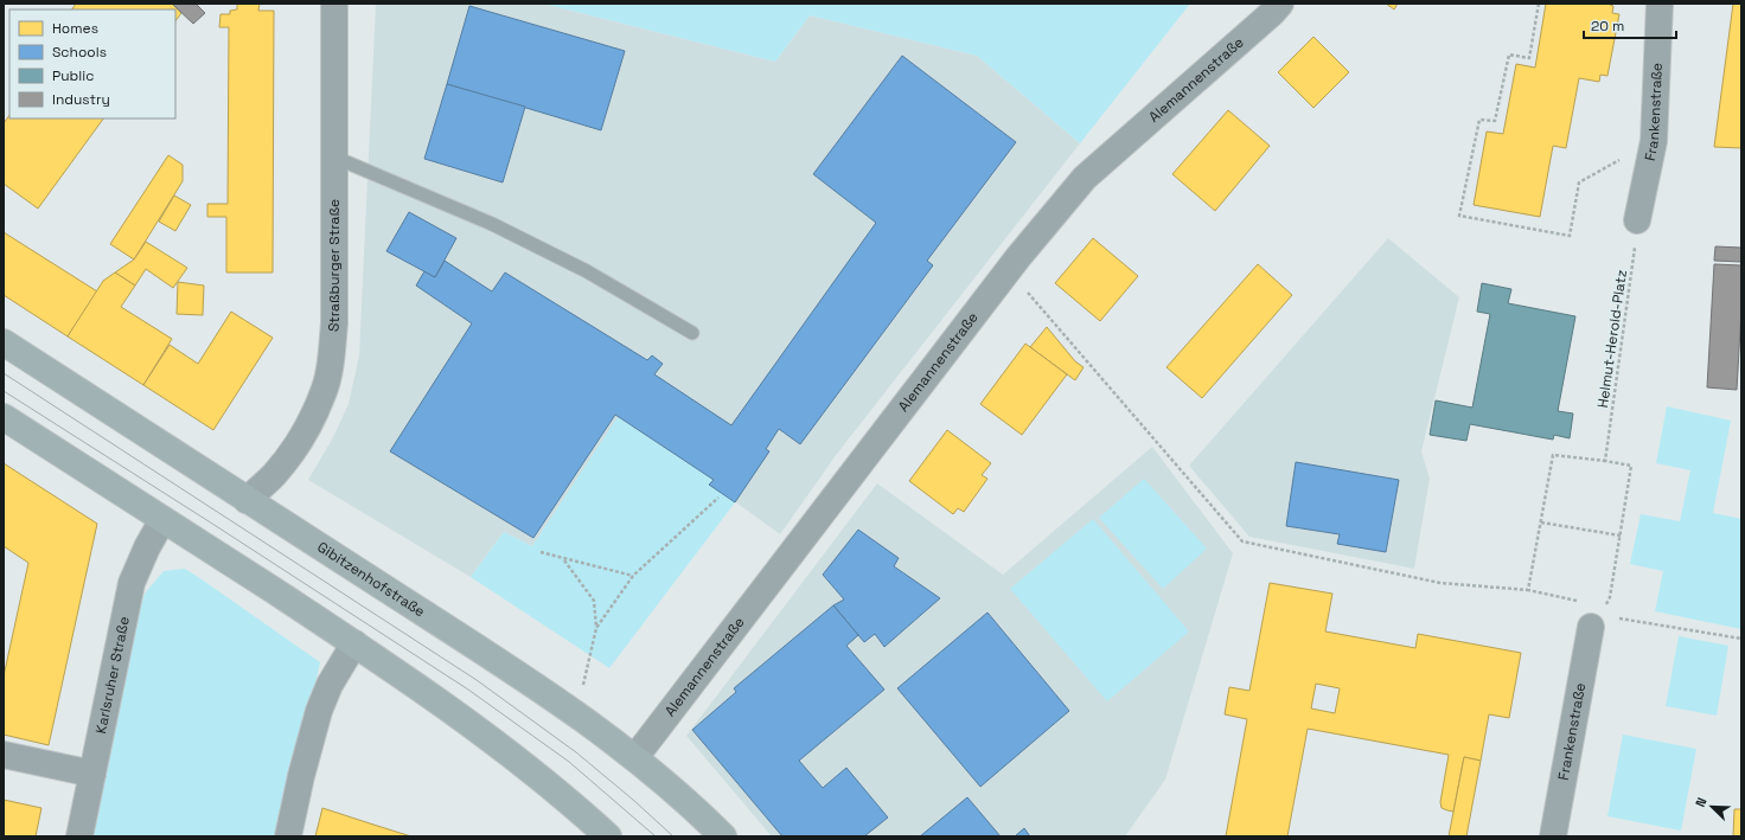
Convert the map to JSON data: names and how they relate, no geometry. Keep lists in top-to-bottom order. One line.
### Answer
{"streets":{"main road":["Gibitzenhofstraße"],"street":["Alemannenstraße","Frankenstraße","Straßburger Straße","Karlsruher Straße"],"path":["Helmut-Herold-Platz"]},"crossings":[["Alemannenstraße","Gibitzenhofstraße"],["Frankenstraße","Helmut-Herold-Platz"],["Straßburger Straße","Gibitzenhofstraße"]],"legend":["Homes","Schools","Public","Industry"],"scale_bar":"20 m","north":"top left"}
